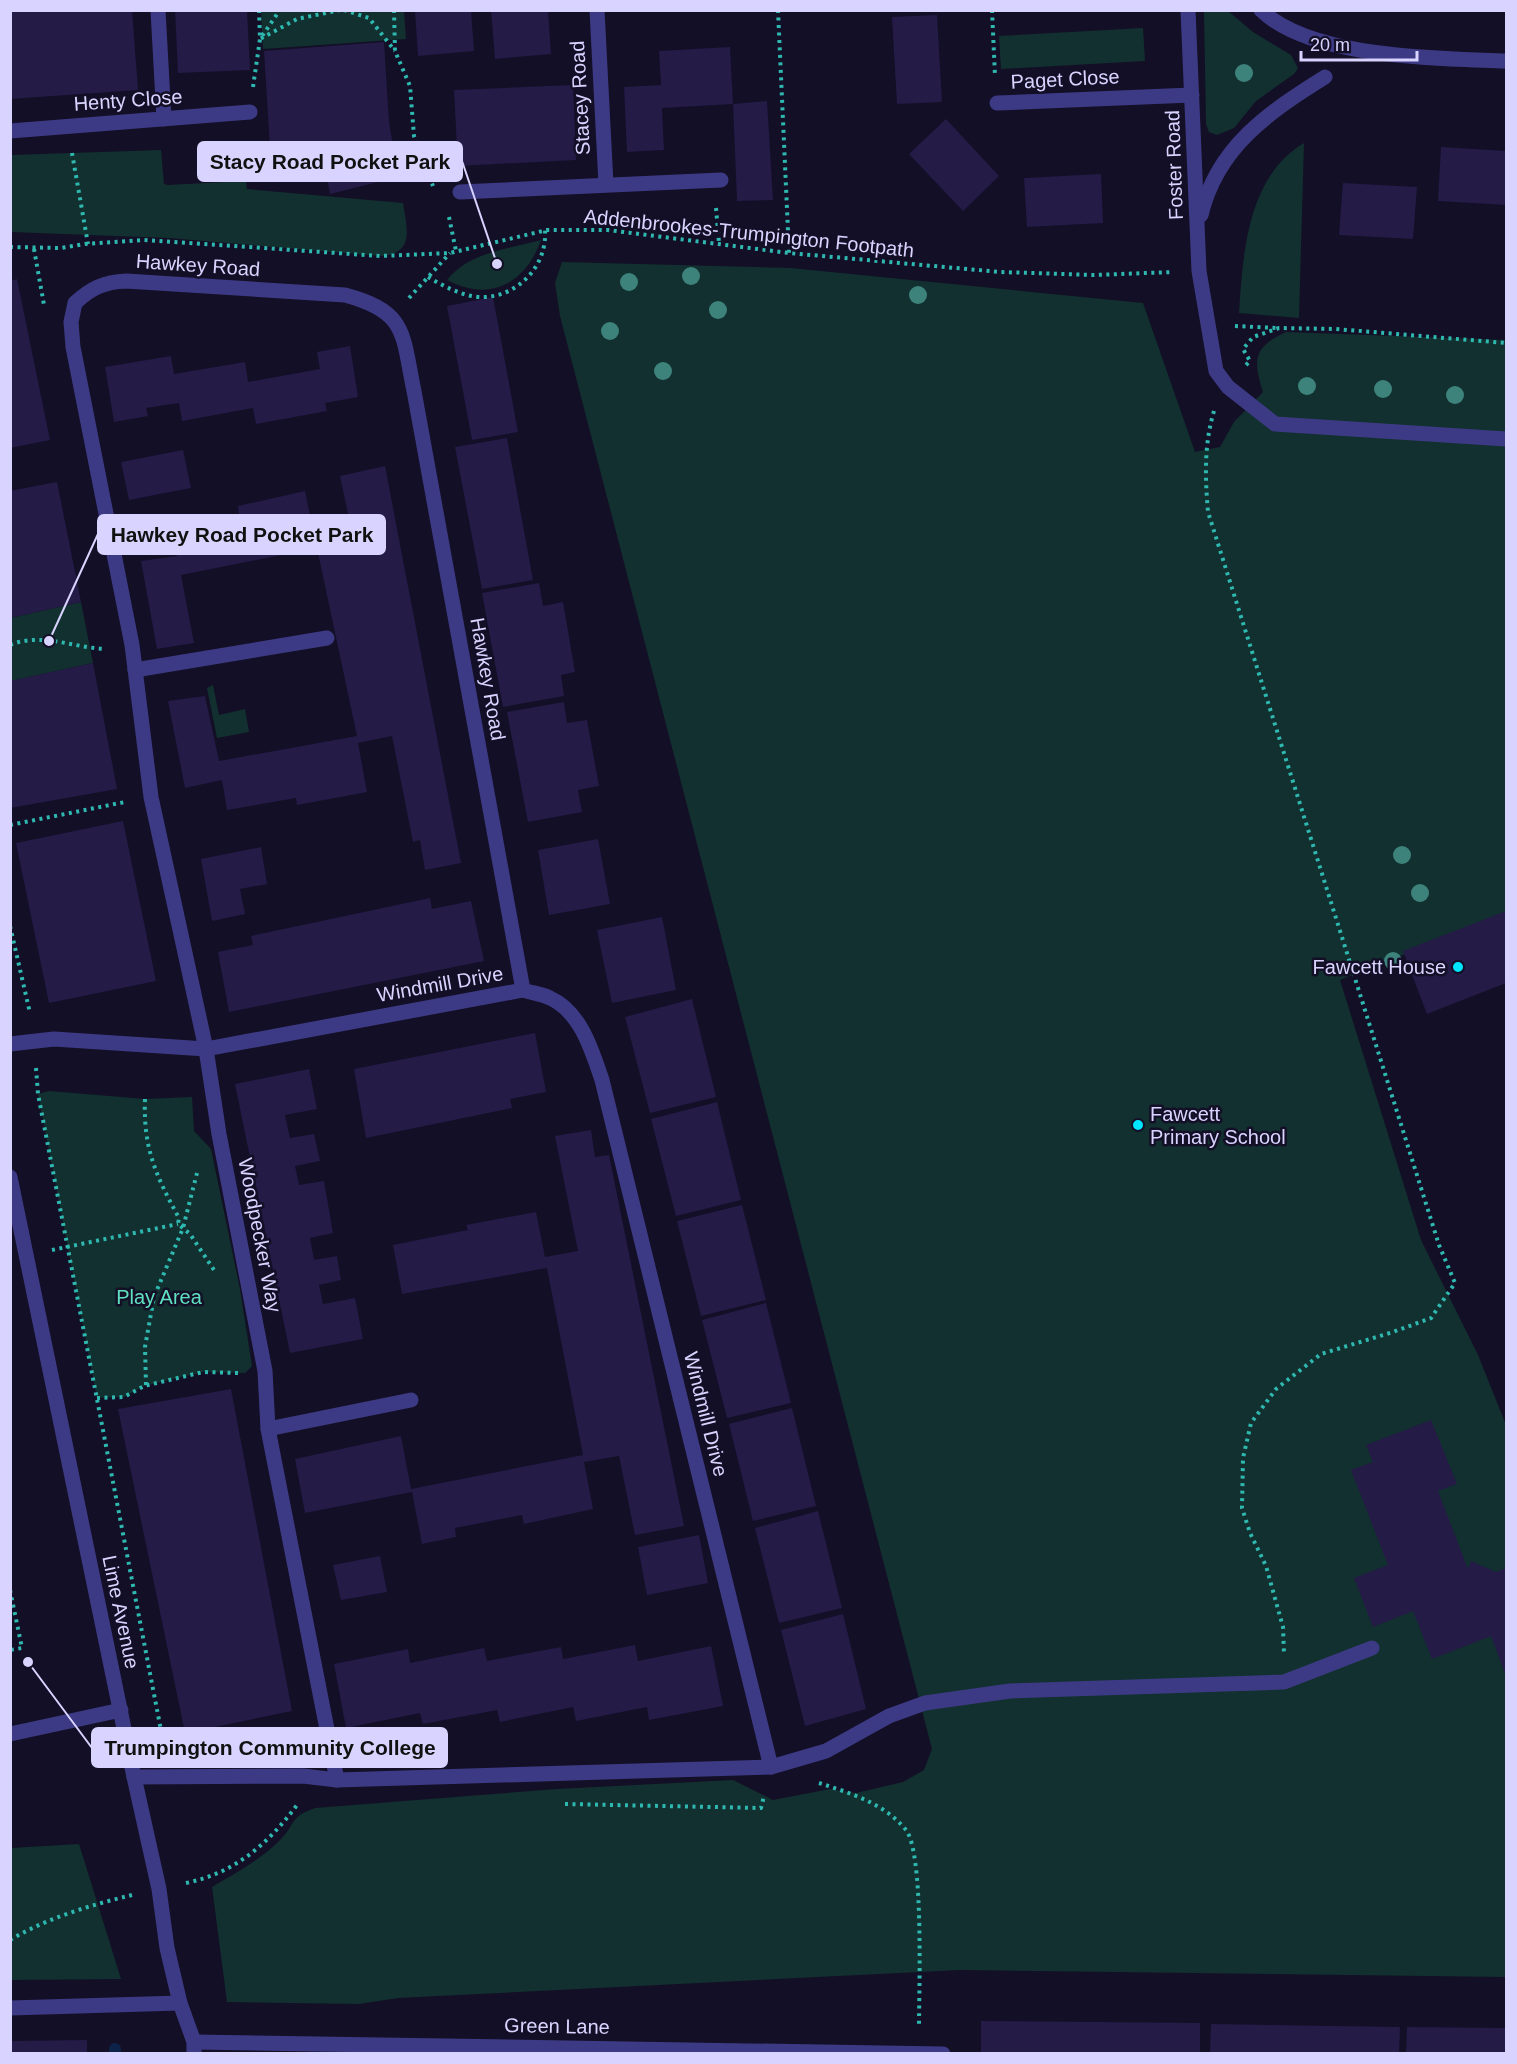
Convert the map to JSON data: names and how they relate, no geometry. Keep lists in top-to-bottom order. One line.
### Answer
{"streets":{"street":["Paget Close","Stacey Road","Henty Close","Foster Road","Hawkey Road","Windmill Drive","Woodpecker Way","Lime Avenue","Green Lane"],"path":["Addenbrookes-Trumpington Footpath"]},"crossings":[["Paget Close","Foster Road"],["Foster Road","Addenbrookes-Trumpington Footpath"],["Hawkey Road","Windmill Drive"],["Windmill Drive","Woodpecker Way"],["Lime Avenue","Green Lane"]],"parks":["Play Area"],"places":["Stacy Road Pocket Park","Hawkey Road Pocket Park","Fawcett House","Fawcett Primary School","Trumpington Community College"],"scale_bar":"20 m"}
